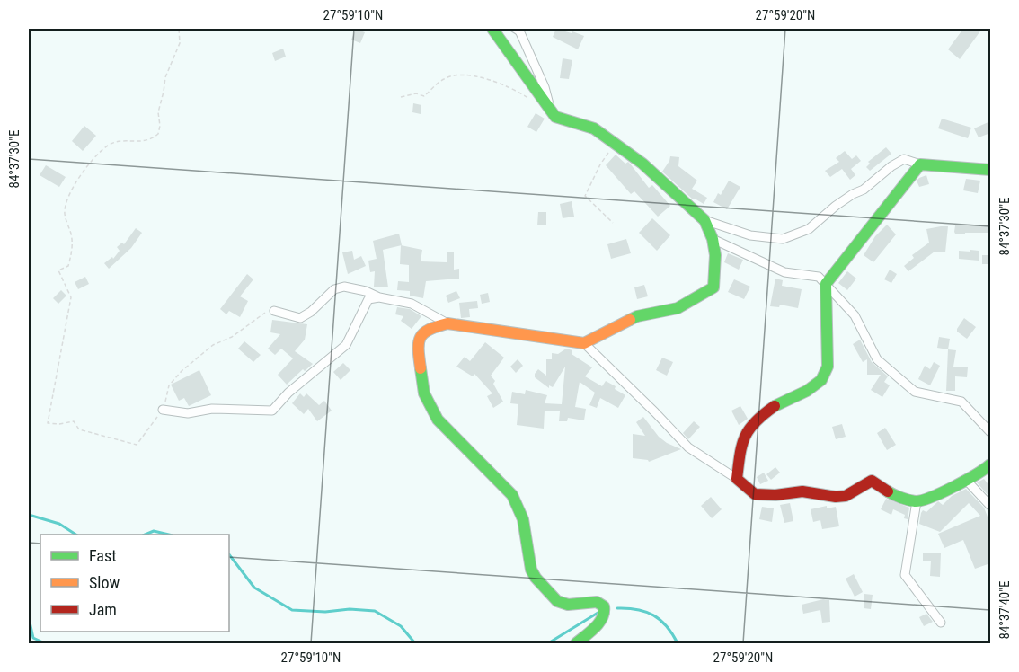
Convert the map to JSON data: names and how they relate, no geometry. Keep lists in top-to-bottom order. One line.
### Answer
{"legend":["Fast","Slow","Jam"],"coordinates":["27°59'10\"N","27°59'20\"N","84°37'30\"E","84°37'40\"E"]}
